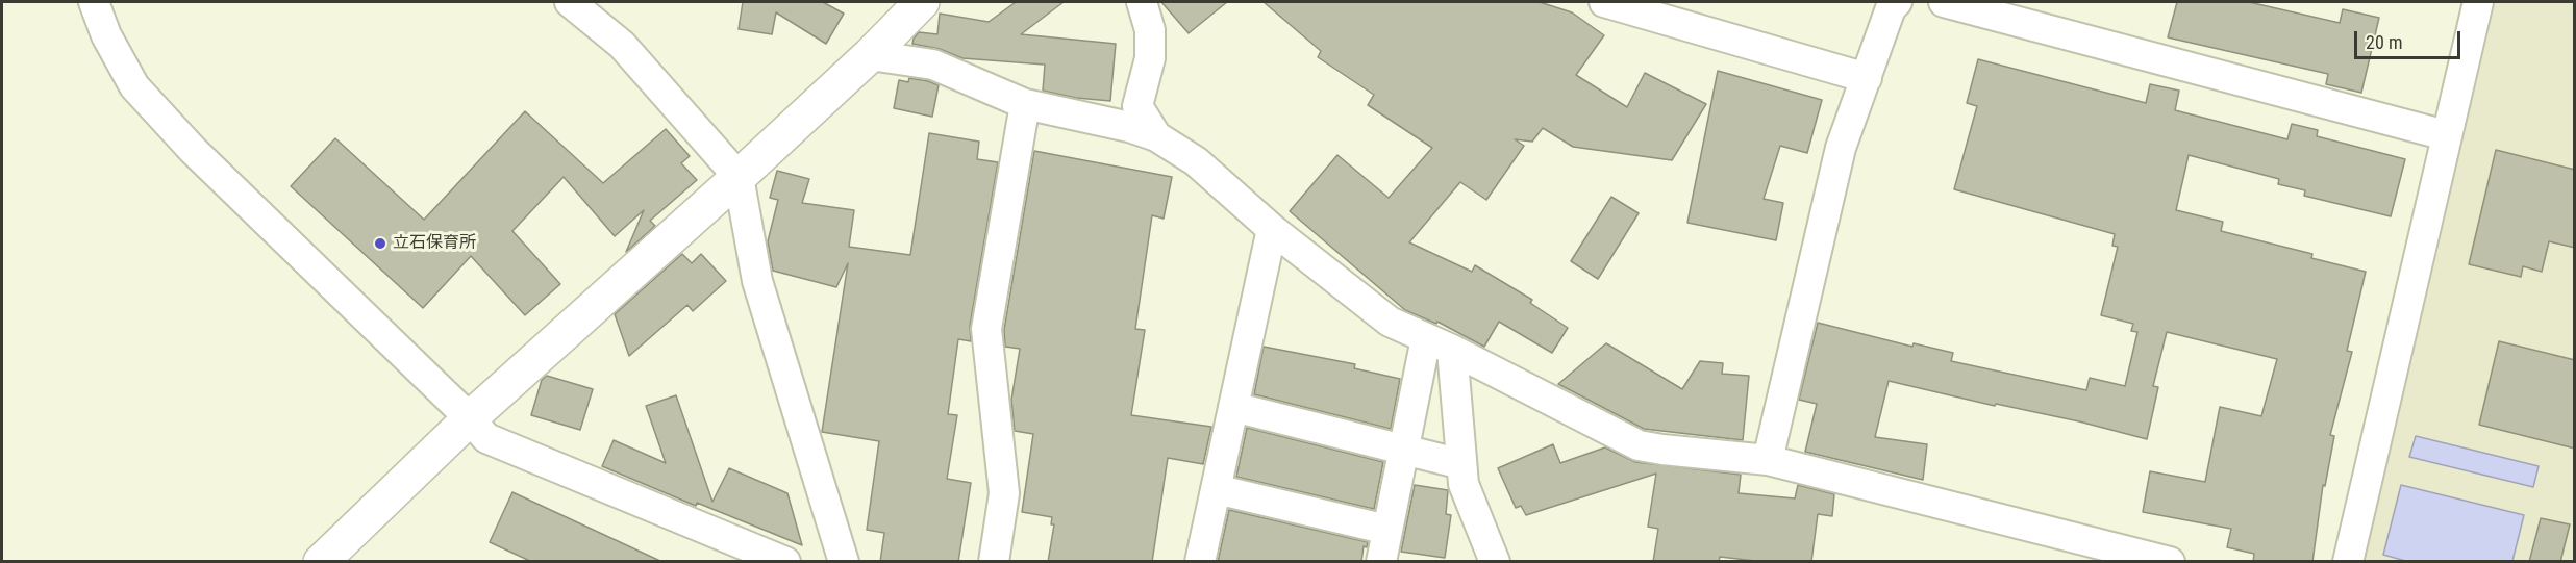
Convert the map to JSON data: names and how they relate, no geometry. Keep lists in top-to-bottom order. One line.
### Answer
{"places":["立石保育所"],"scale_bar":"20 m"}
